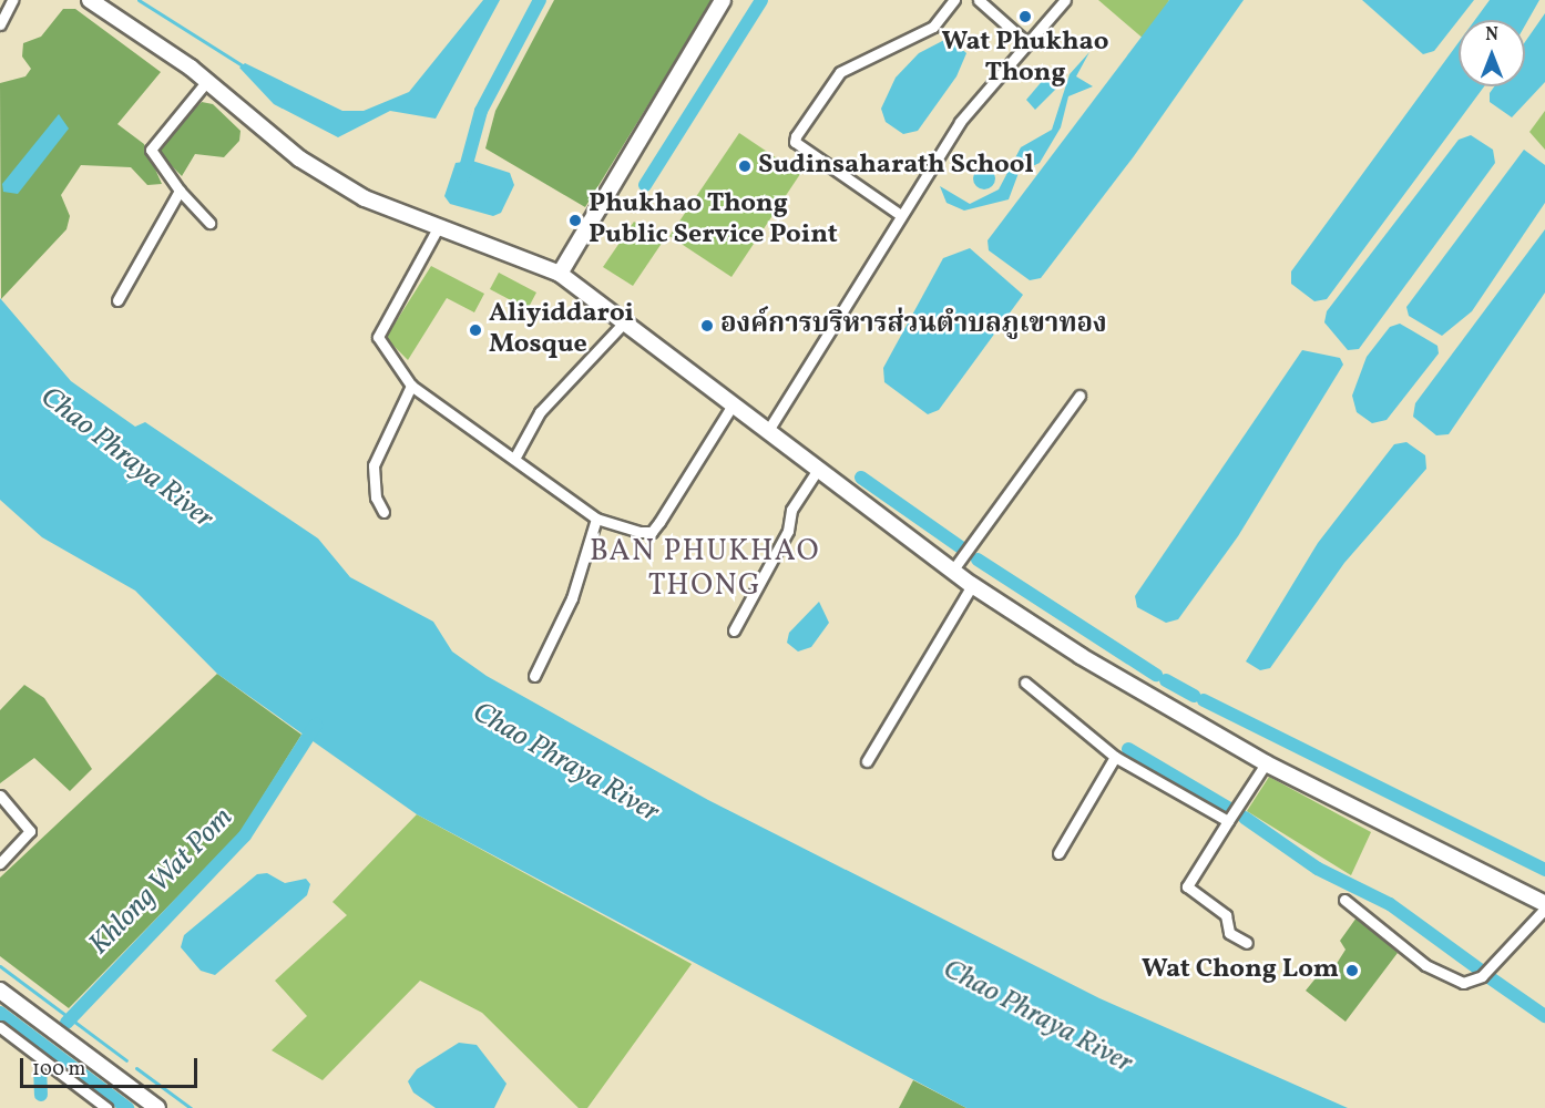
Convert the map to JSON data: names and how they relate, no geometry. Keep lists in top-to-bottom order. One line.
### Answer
{"districts":["BAN PHUKHAO THONG"],"water":["Chao Phraya River","Khlong Wat Pom"],"places":["Wat Phukhao Thong","Sudinsaharath School","Phukhao Thong Public Service Point","องค์การบริหารส่วนตำบลภูเขาทอง","Aliyiddaroi Mosque","Wat Chong Lom"],"scale_bar":"100 m","north":"top"}
